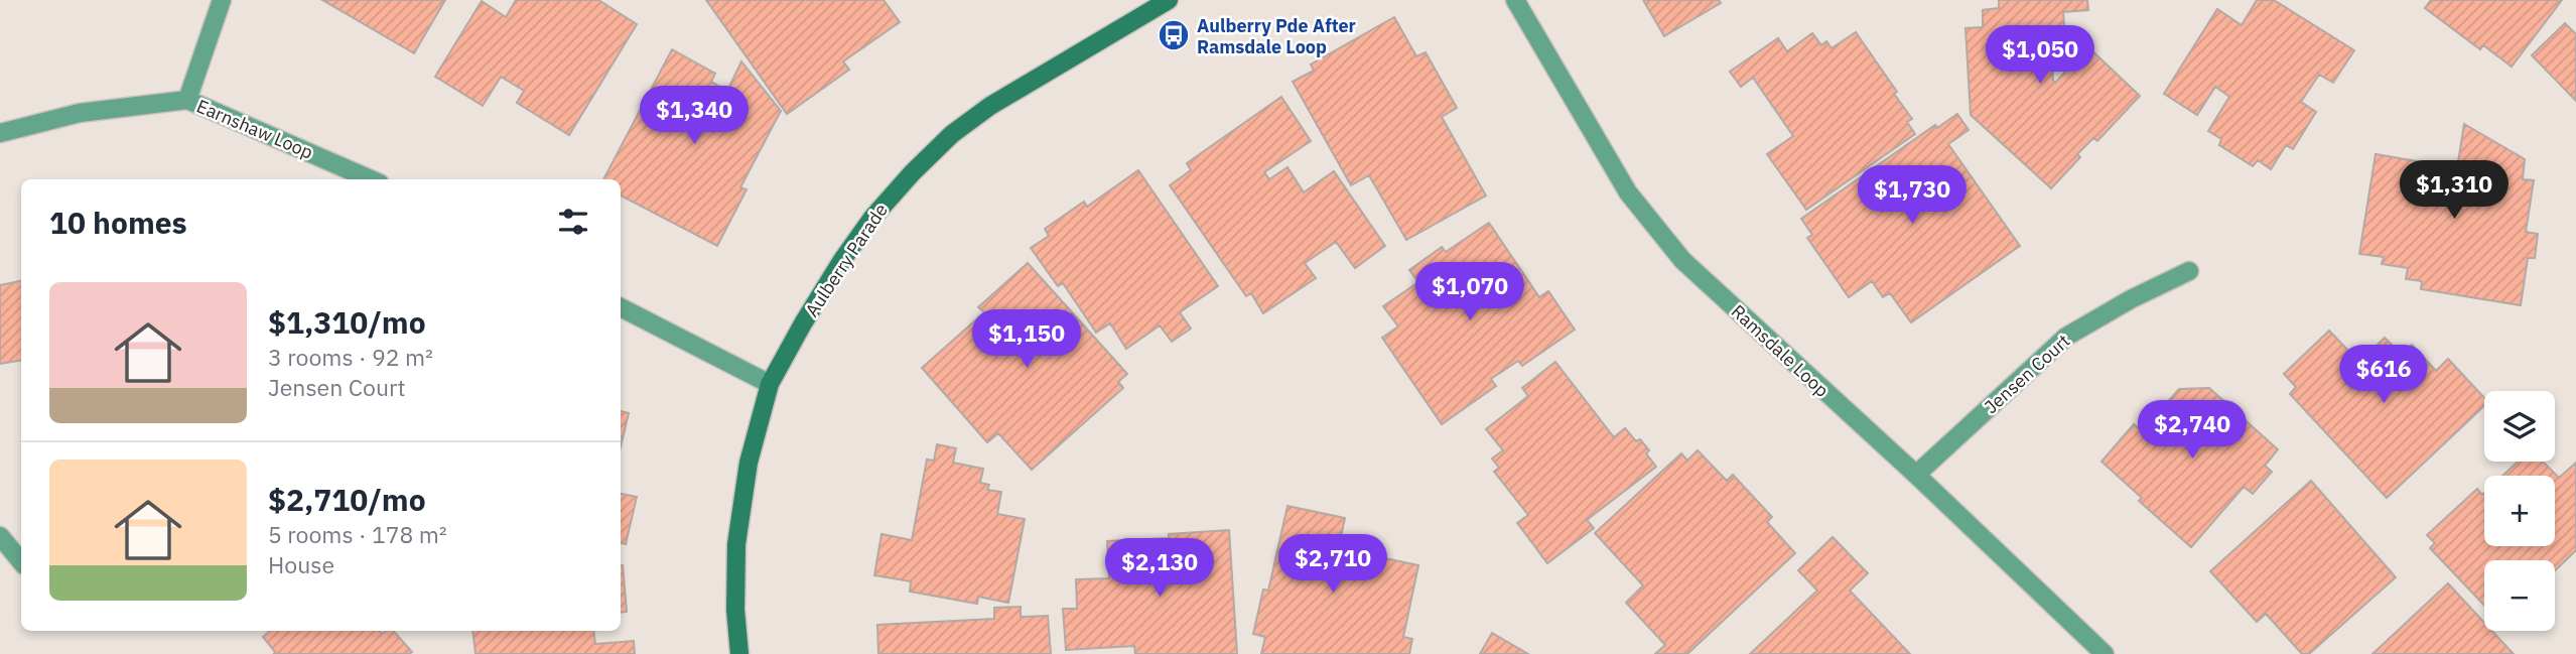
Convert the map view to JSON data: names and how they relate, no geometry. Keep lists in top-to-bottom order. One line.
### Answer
{"streets":{"main road":["Aulberry Parade"],"street":["Earnshaw Loop","Ramsdale Loop","Jensen Court"]},"crossings":[["Ramsdale Loop","Jensen Court"]],"places":{"bus stop":["Aulberry Pde After Ramsdale Loop"]},"page":{"price":["$1,050","$1,340","$1,310","$1,730","$1,070","$1,150","$616","$2,740","$2,710","$2,130"],"heading":"10 homes","list":[{"name":"$1,310/mo","note":"3 rooms · 92 m² · Jensen Court"},{"name":"$2,710/mo","note":"5 rooms · 178 m² · House"}],"map_buttons":["+","−"]}}
